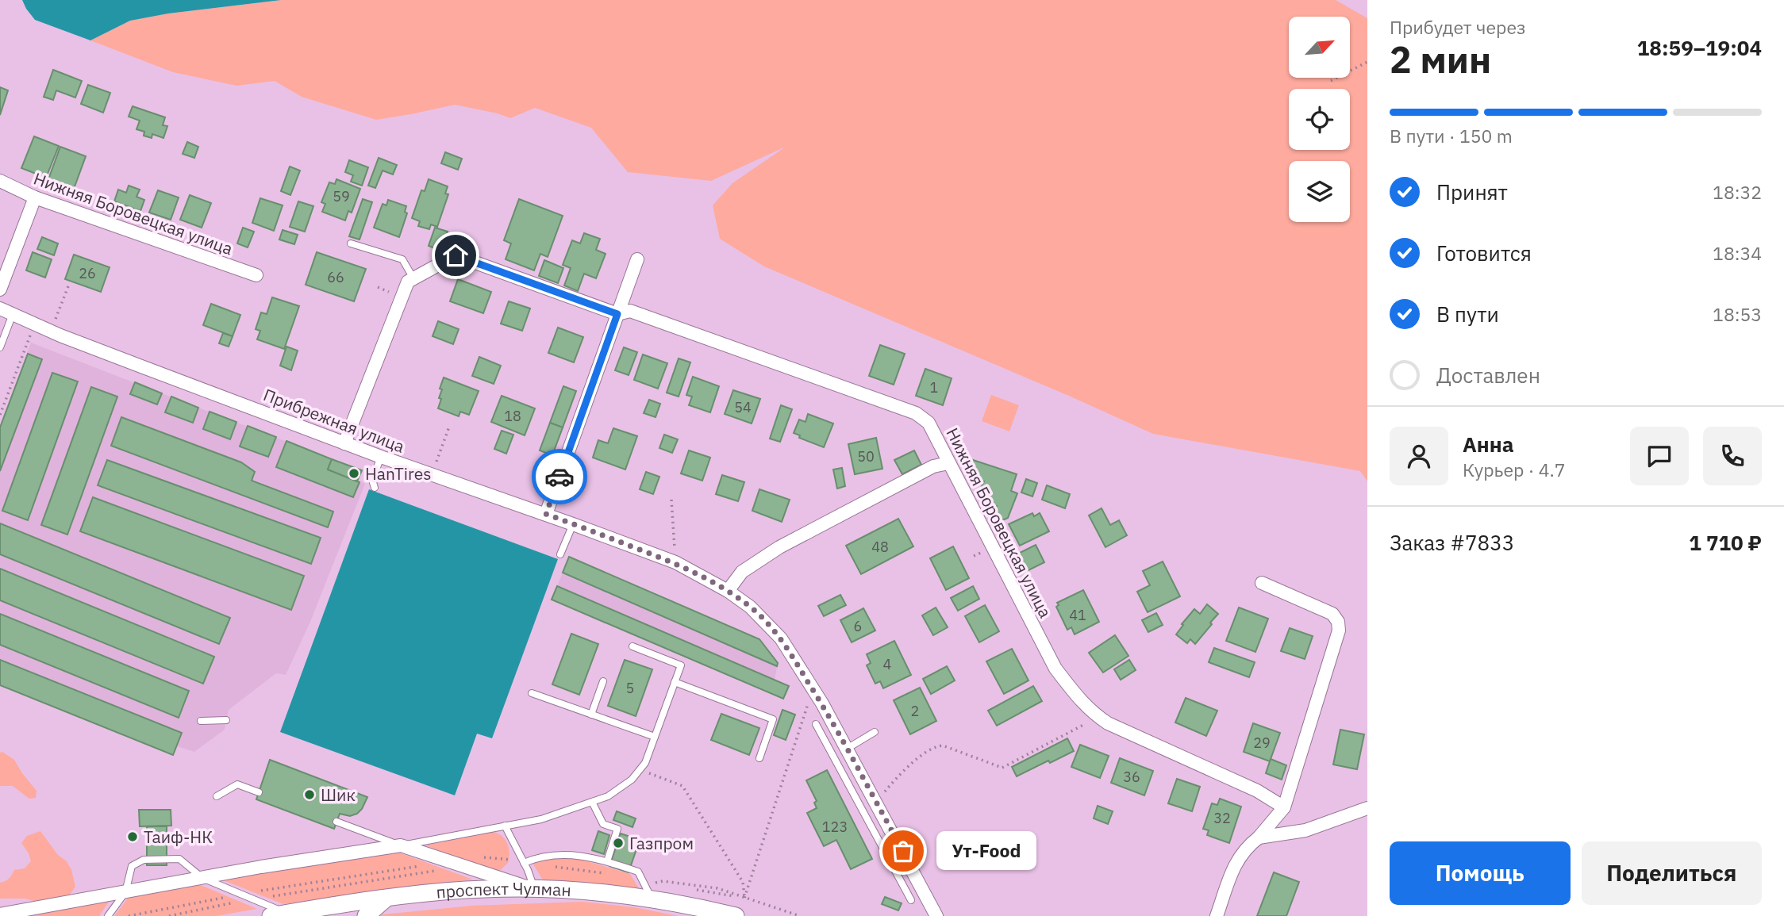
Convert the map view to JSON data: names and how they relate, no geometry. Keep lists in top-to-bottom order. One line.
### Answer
{"streets":{"main road":["проспект Чулман"],"street":["Нижняя Боровецкая улица","Прибрежная улица"]},"places":["HanTires","Шик","Таиф-НК","Газпром","Ут-Food"],"house_numbers":["59","26","66","1","54","18","50","48","41","6","4","5","2","29","36","32","123"],"north":"top right","page":{"heading":["2 мин","Прибудет через","18:59–19:04"],"panel":["Анна","Курьер · 4.7","Заказ #7833","1 710 ₽"],"bar":"В пути · 150 m","list":[["Принят","18:32"],["Готовится","18:34"],["В пути","18:53"],"Доставлен"],"buttons":["Помощь","Поделиться"],"bubble":"Ут-Food"}}
